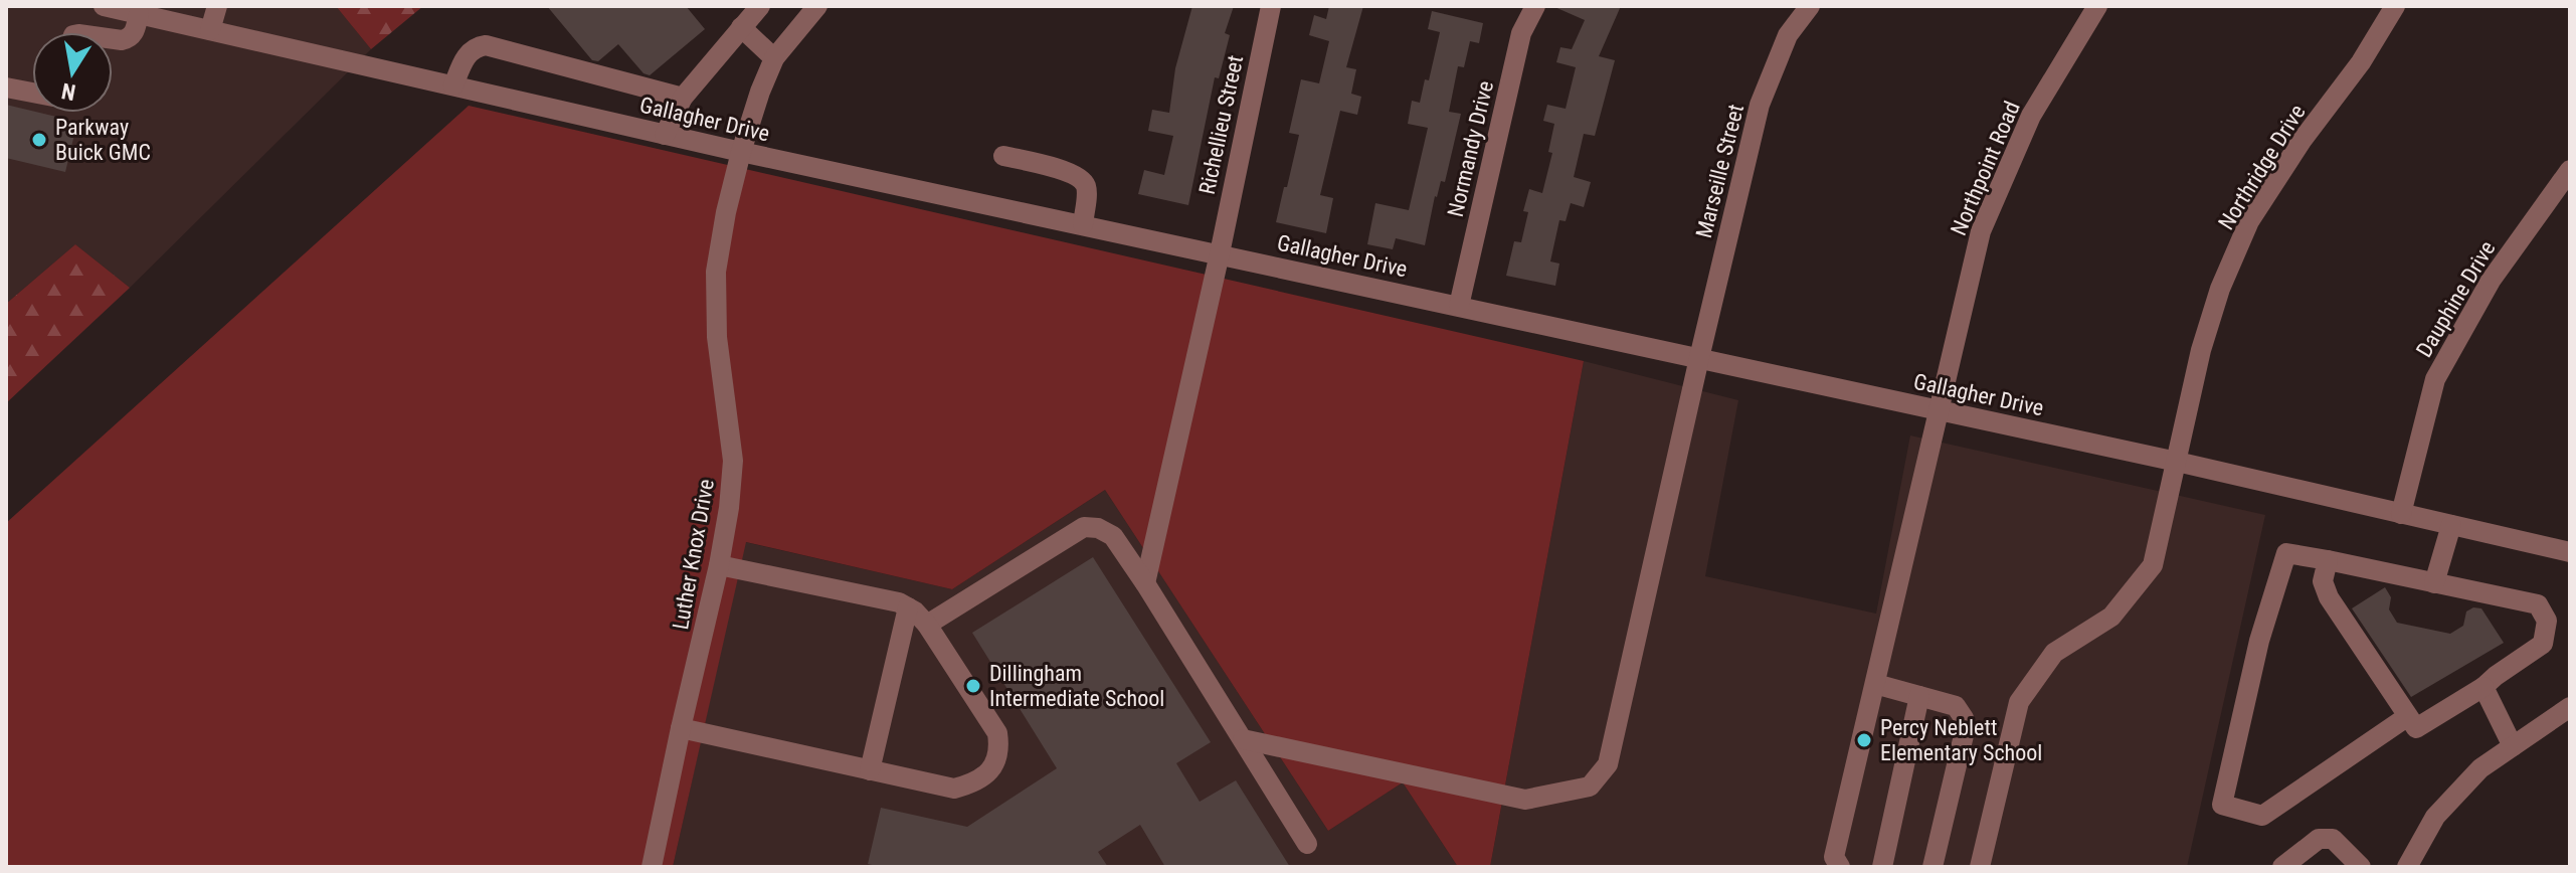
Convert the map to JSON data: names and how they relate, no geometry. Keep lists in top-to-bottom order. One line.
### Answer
{"streets":{"street":["Gallagher Drive","Richellieu Street","Normandy Drive","Northridge Drive","Northpoint Road","Marseille Street","Dauphine Drive","Luther Knox Drive"]},"crossings":[["Gallagher Drive","Richellieu Street"],["Gallagher Drive","Normandy Drive"],["Gallagher Drive","Northridge Drive"],["Gallagher Drive","Northpoint Road"],["Gallagher Drive","Marseille Street"],["Gallagher Drive","Dauphine Drive"],["Gallagher Drive","Luther Knox Drive"]],"places":["Parkway Buick GMC","Dillingham Intermediate School","Percy Neblett Elementary School"],"north":"bottom"}
